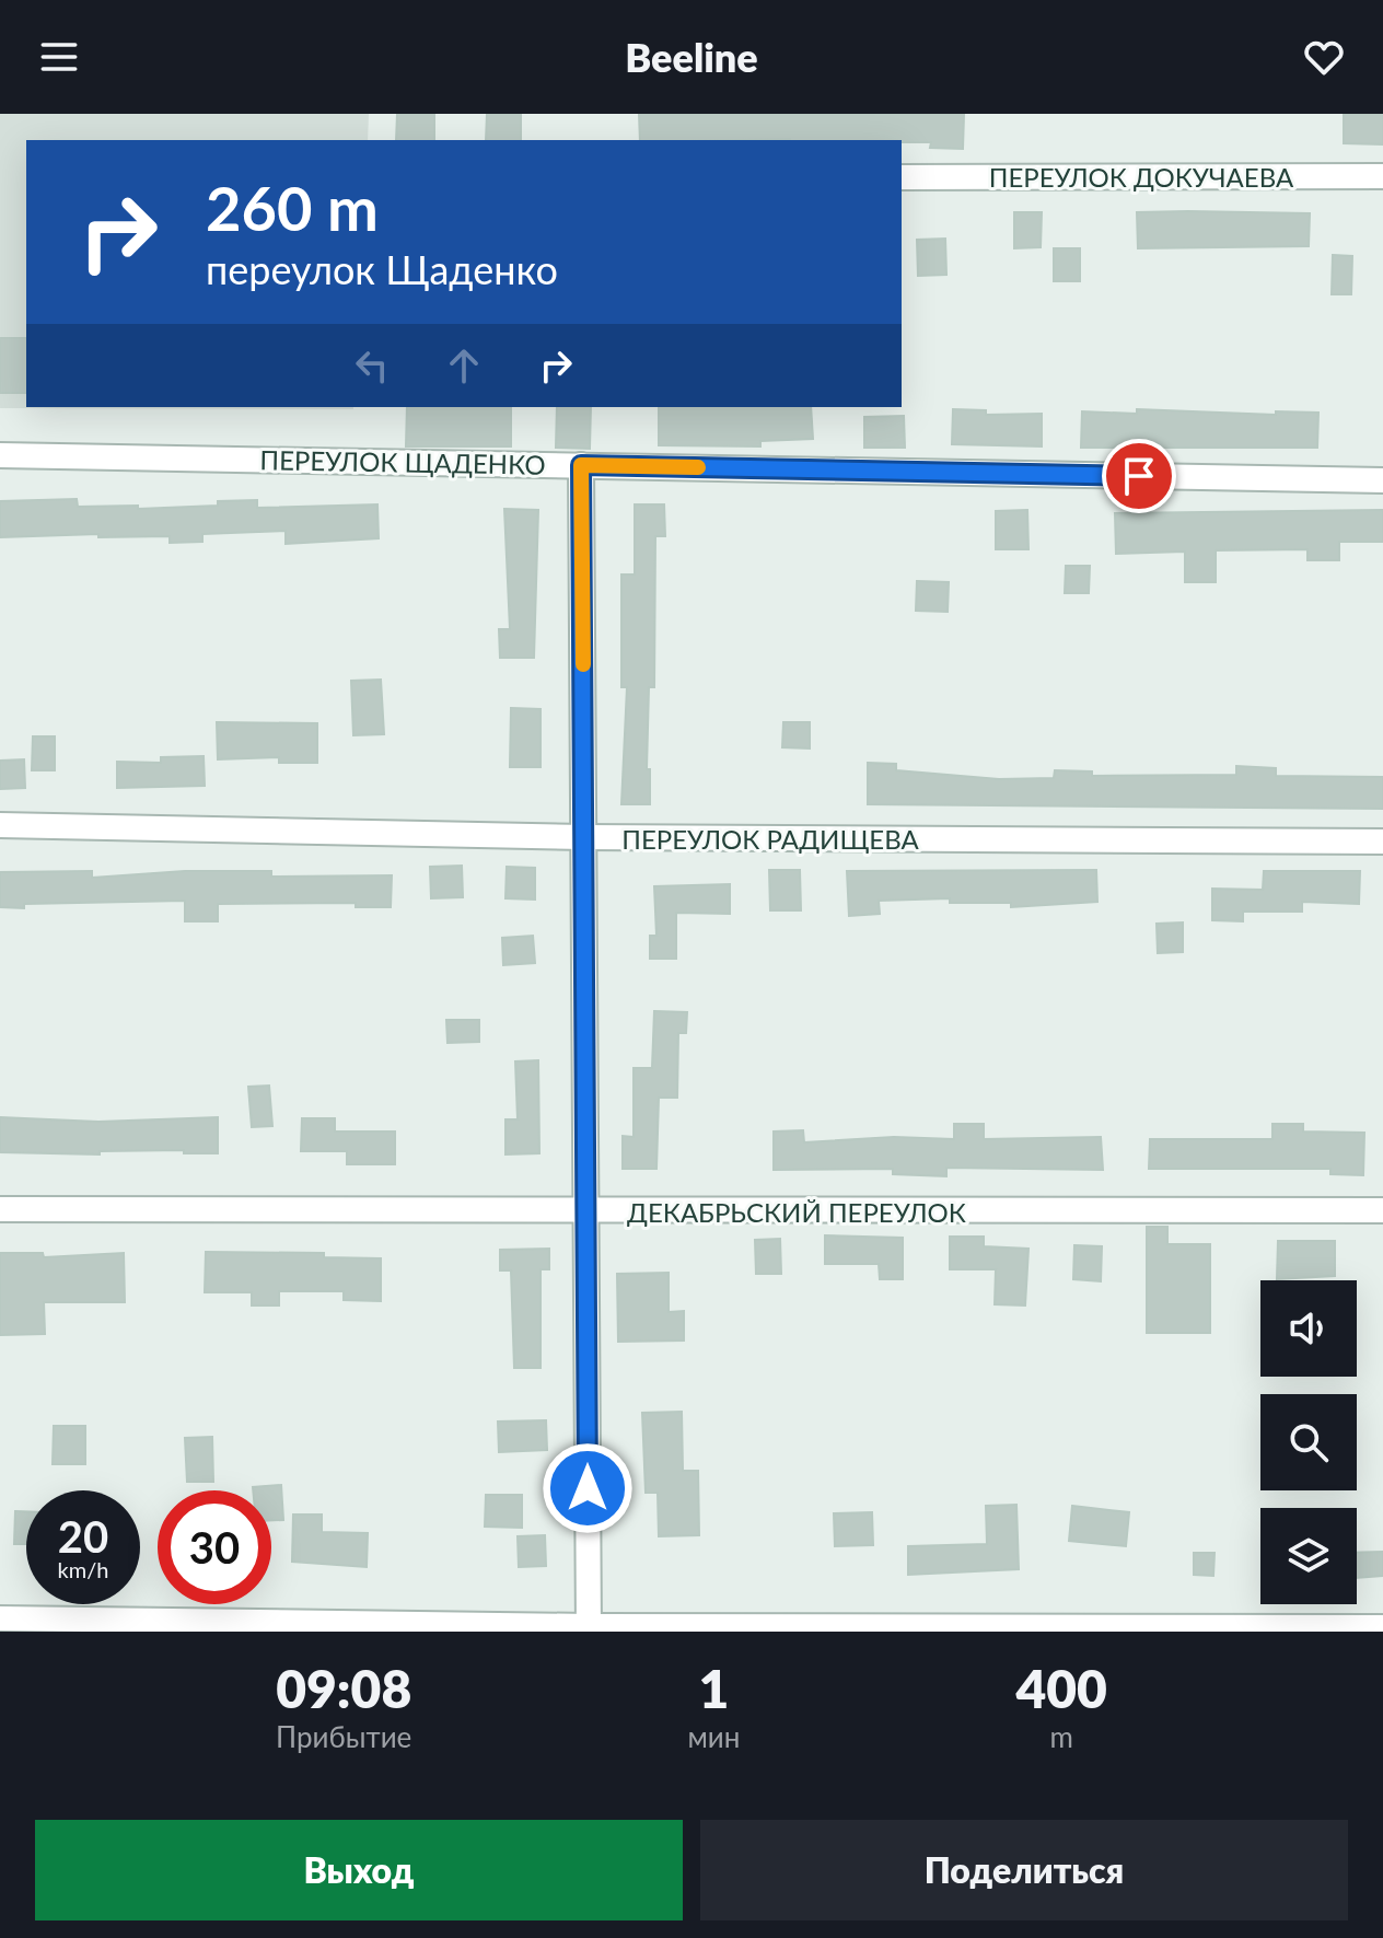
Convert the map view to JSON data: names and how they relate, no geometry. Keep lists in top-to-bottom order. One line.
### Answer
{"streets":{"street":["ПЕРЕУЛОК ДОКУЧАЕВА","ПЕРЕУЛОК ЩАДЕНКО","ПЕРЕУЛОК РАДИЩЕВА","ДЕКАБРЬСКИЙ ПЕРЕУЛОК"]},"page":{"header":"Beeline","turn":["260 m","переулок Щаденко"],"speed":"20 km/h","limit":"30","eta":["09:08","Прибытие","1","мин","400","m"],"buttons":["Выход","Поделиться"]}}
